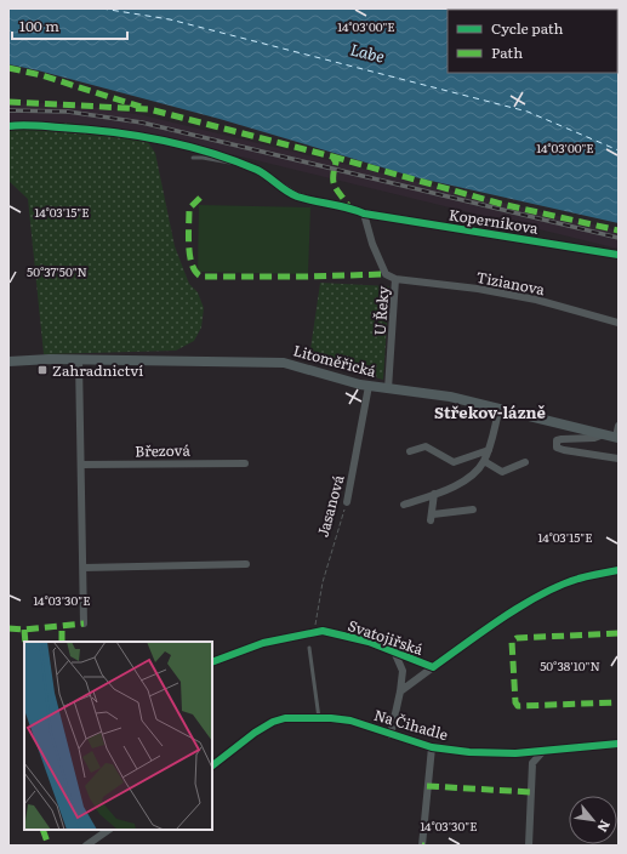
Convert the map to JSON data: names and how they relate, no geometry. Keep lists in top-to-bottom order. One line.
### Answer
{"streets":{"main road":["Litoměřická"],"street":["Koperníkova","Tizianova","U Řeky","Březová","Jasanová","Svatojiřská","Na Čihadle"]},"crossings":[["Koperníkova","U Řeky"],["Tizianova","U Řeky"],["U Řeky","Litoměřická"],["Litoměřická","Jasanová"],["Jasanová","Svatojiřská"],["Svatojiřská","Na Čihadle"]],"districts":["Střekov-lázně"],"water":["Labe"],"places":{"transit":["Zahradnictví"]},"legend":["Cycle path","Path"],"scale_bar":"100 m","north":"bottom right","coordinates":["14°03'00\"E","14°03'15\"E","50°37'50\"N","14°03'30\"E","50°38'10\"N"]}
